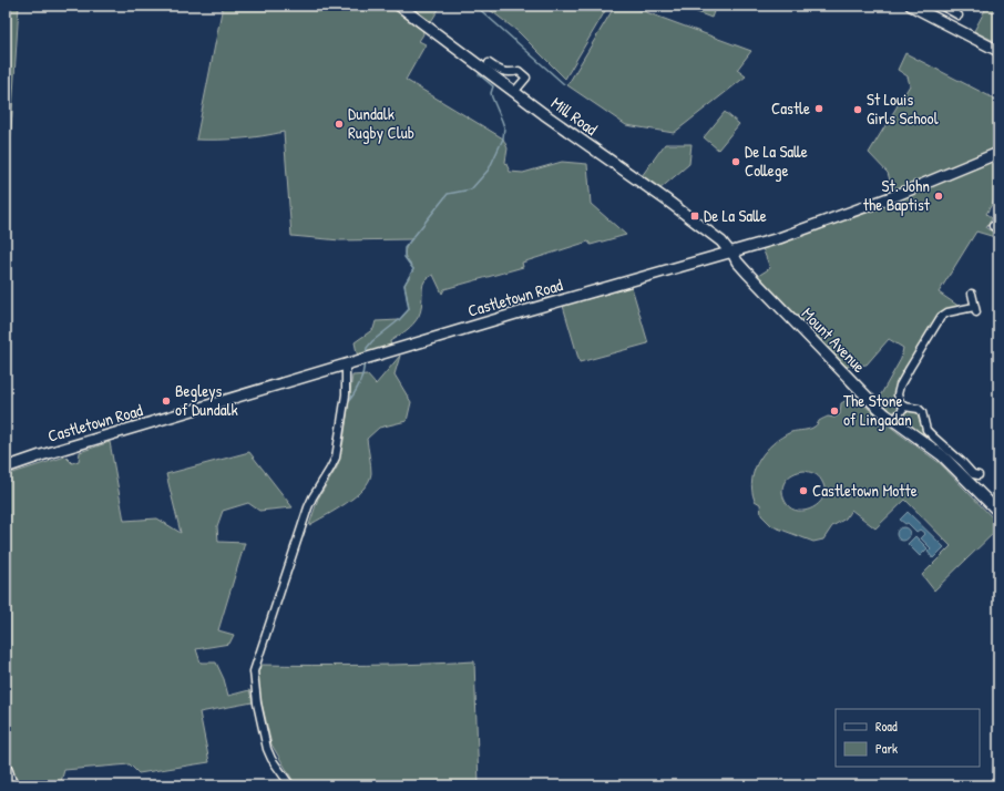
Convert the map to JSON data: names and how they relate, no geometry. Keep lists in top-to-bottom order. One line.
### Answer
{"streets":{"main road":["Mill Road","Castletown Road","Mount Avenue"]},"crossings":[["Mill Road","Castletown Road"],["Mill Road","Mount Avenue"],["Castletown Road","Mount Avenue"]],"places":{"other":["Castle","St Louis Girls School","Dundalk Rugby Club","De La Salle College","St. John the Baptist","Begleys of Dundalk","The Stone of Lingadan","Castletown Motte"],"transit":["De La Salle"]},"legend":["Road","Park"]}
